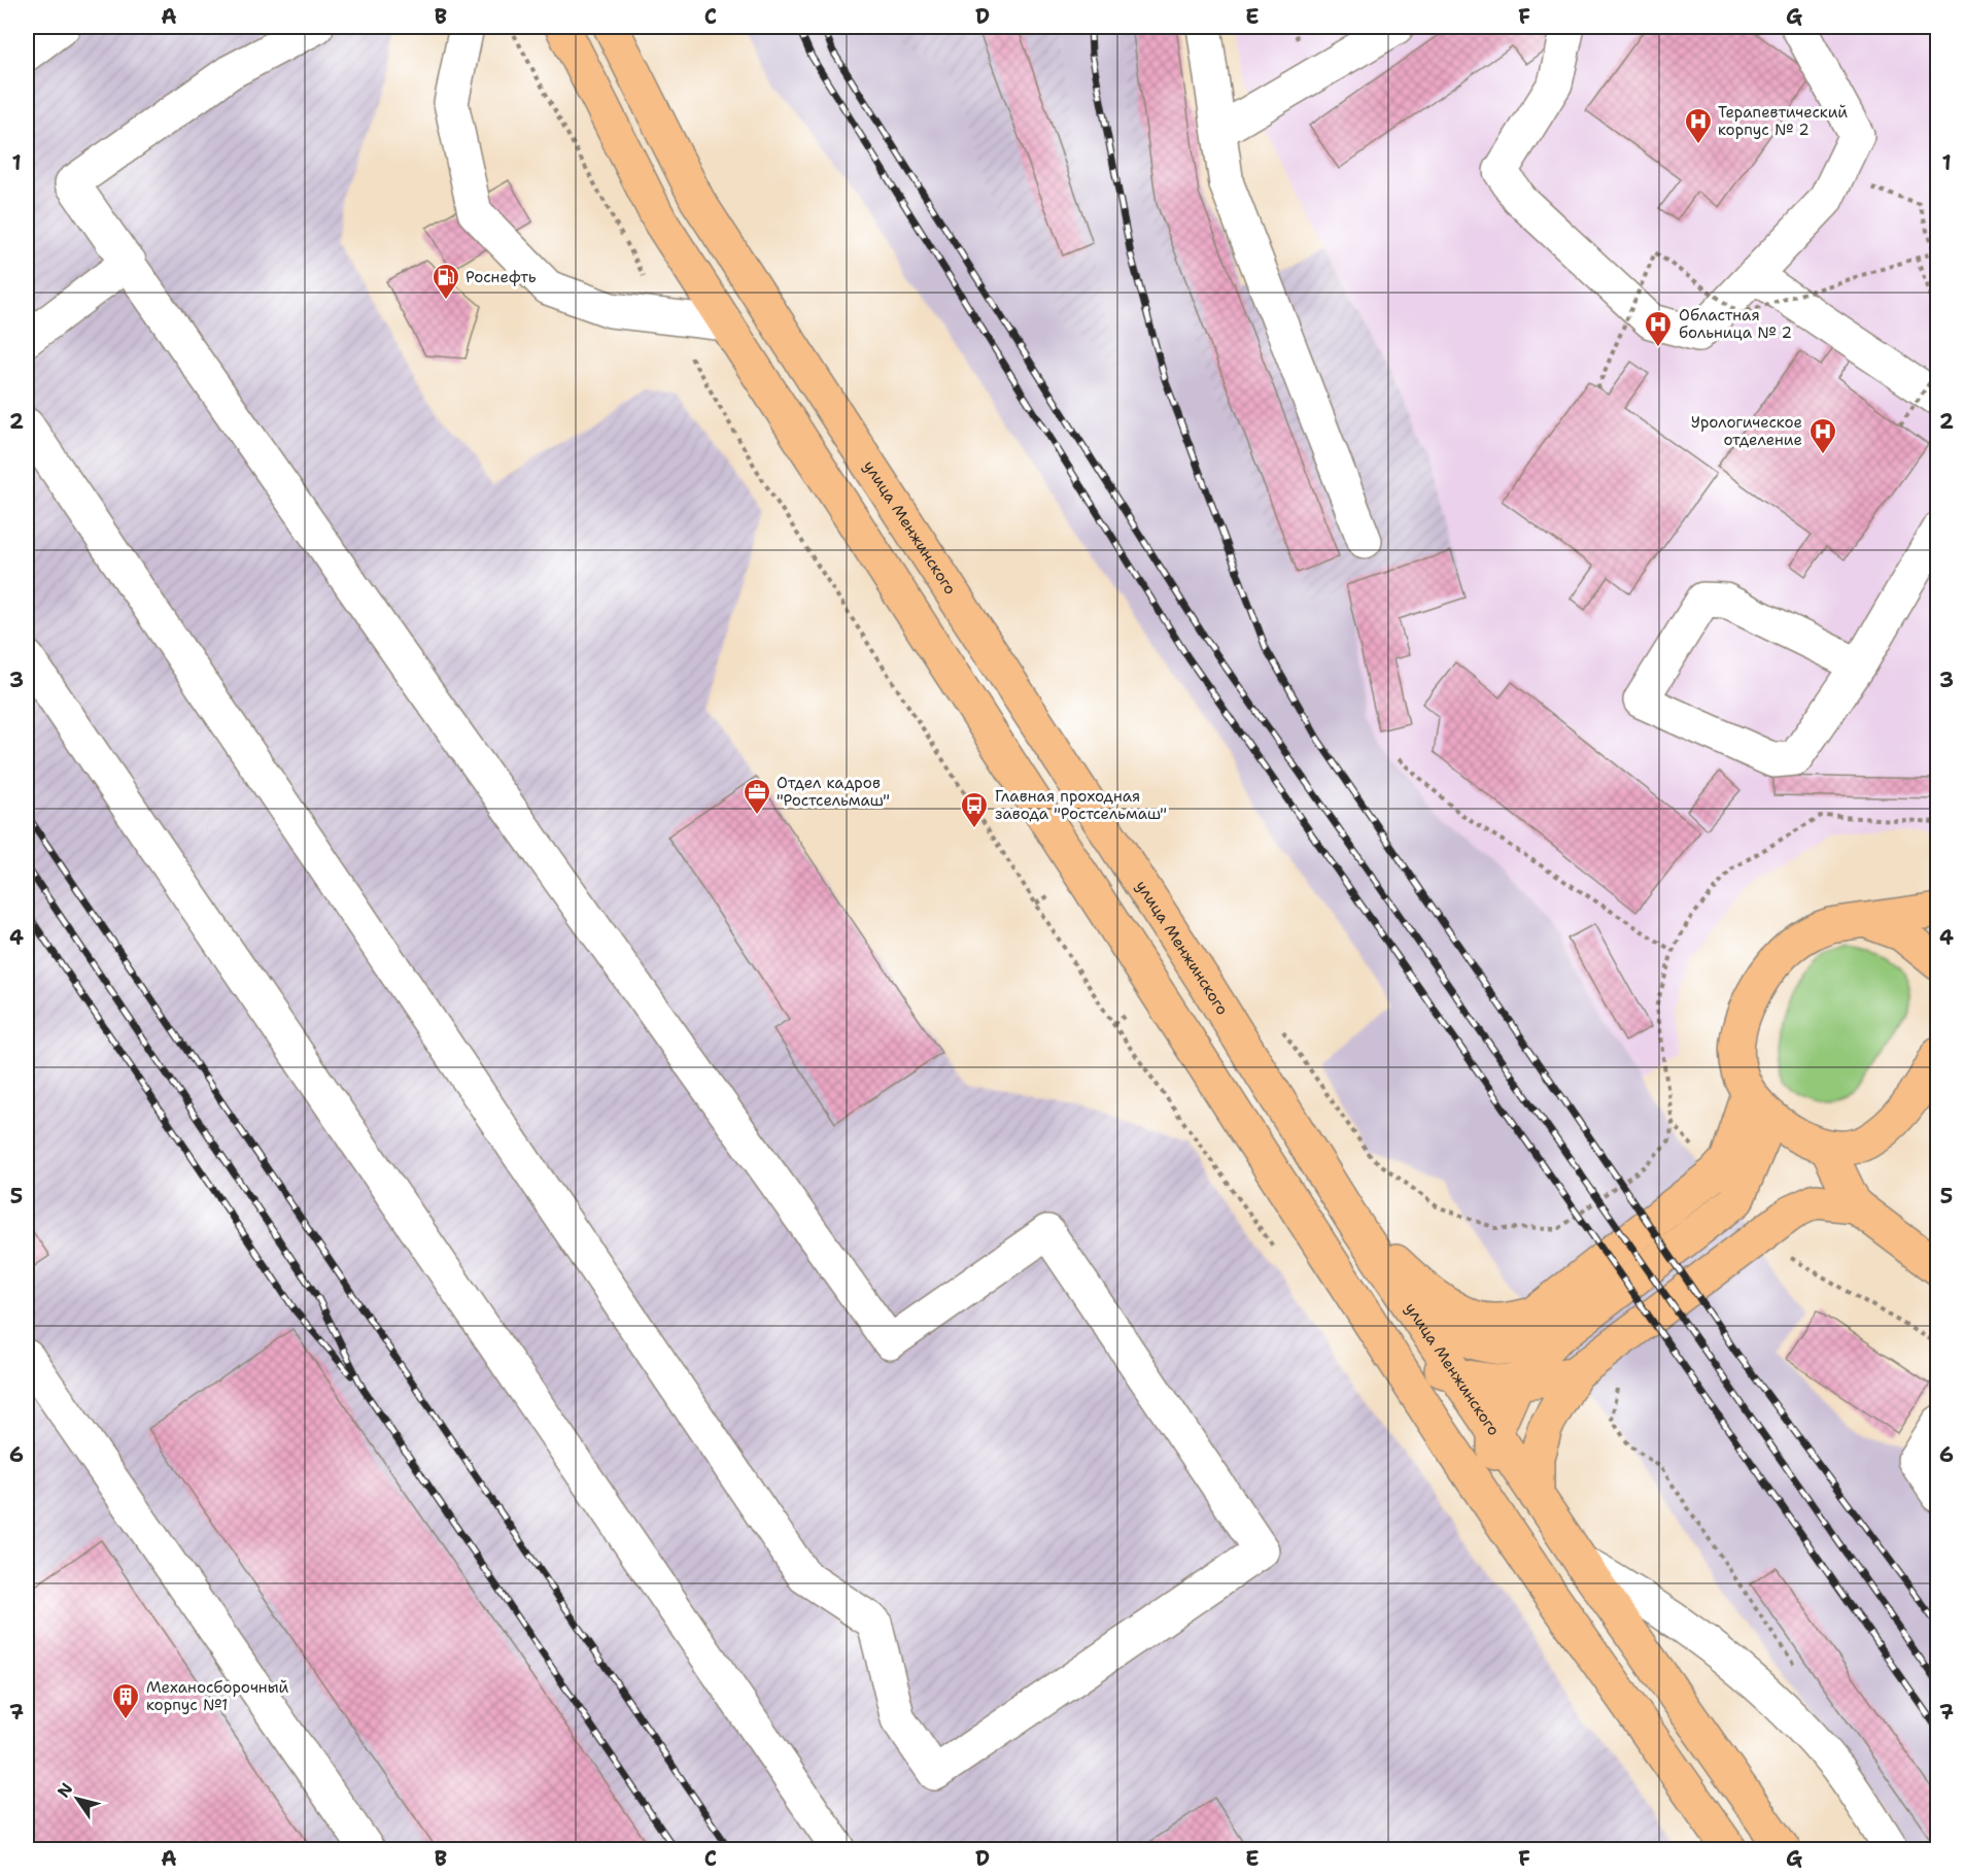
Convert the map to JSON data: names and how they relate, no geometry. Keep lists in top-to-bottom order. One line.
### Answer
{"streets":{"main road":["улица Менжинского"]},"places":{"hospital":["Терапевтический корпус № 2","Областная больница № 2","Урологическое отделение"],"fuel station":["Роснефть"],"office":["Отдел кадров \"Ростсельмаш\""],"bus stop":["Главная проходная завода \"Ростсельмаш\""],"building":["Механосборочный корпус №1"]},"north":"top left","grid":{"columns":["A","B","C","D","E","F","G"],"rows":["1","2","3","4","5","6","7"]}}
